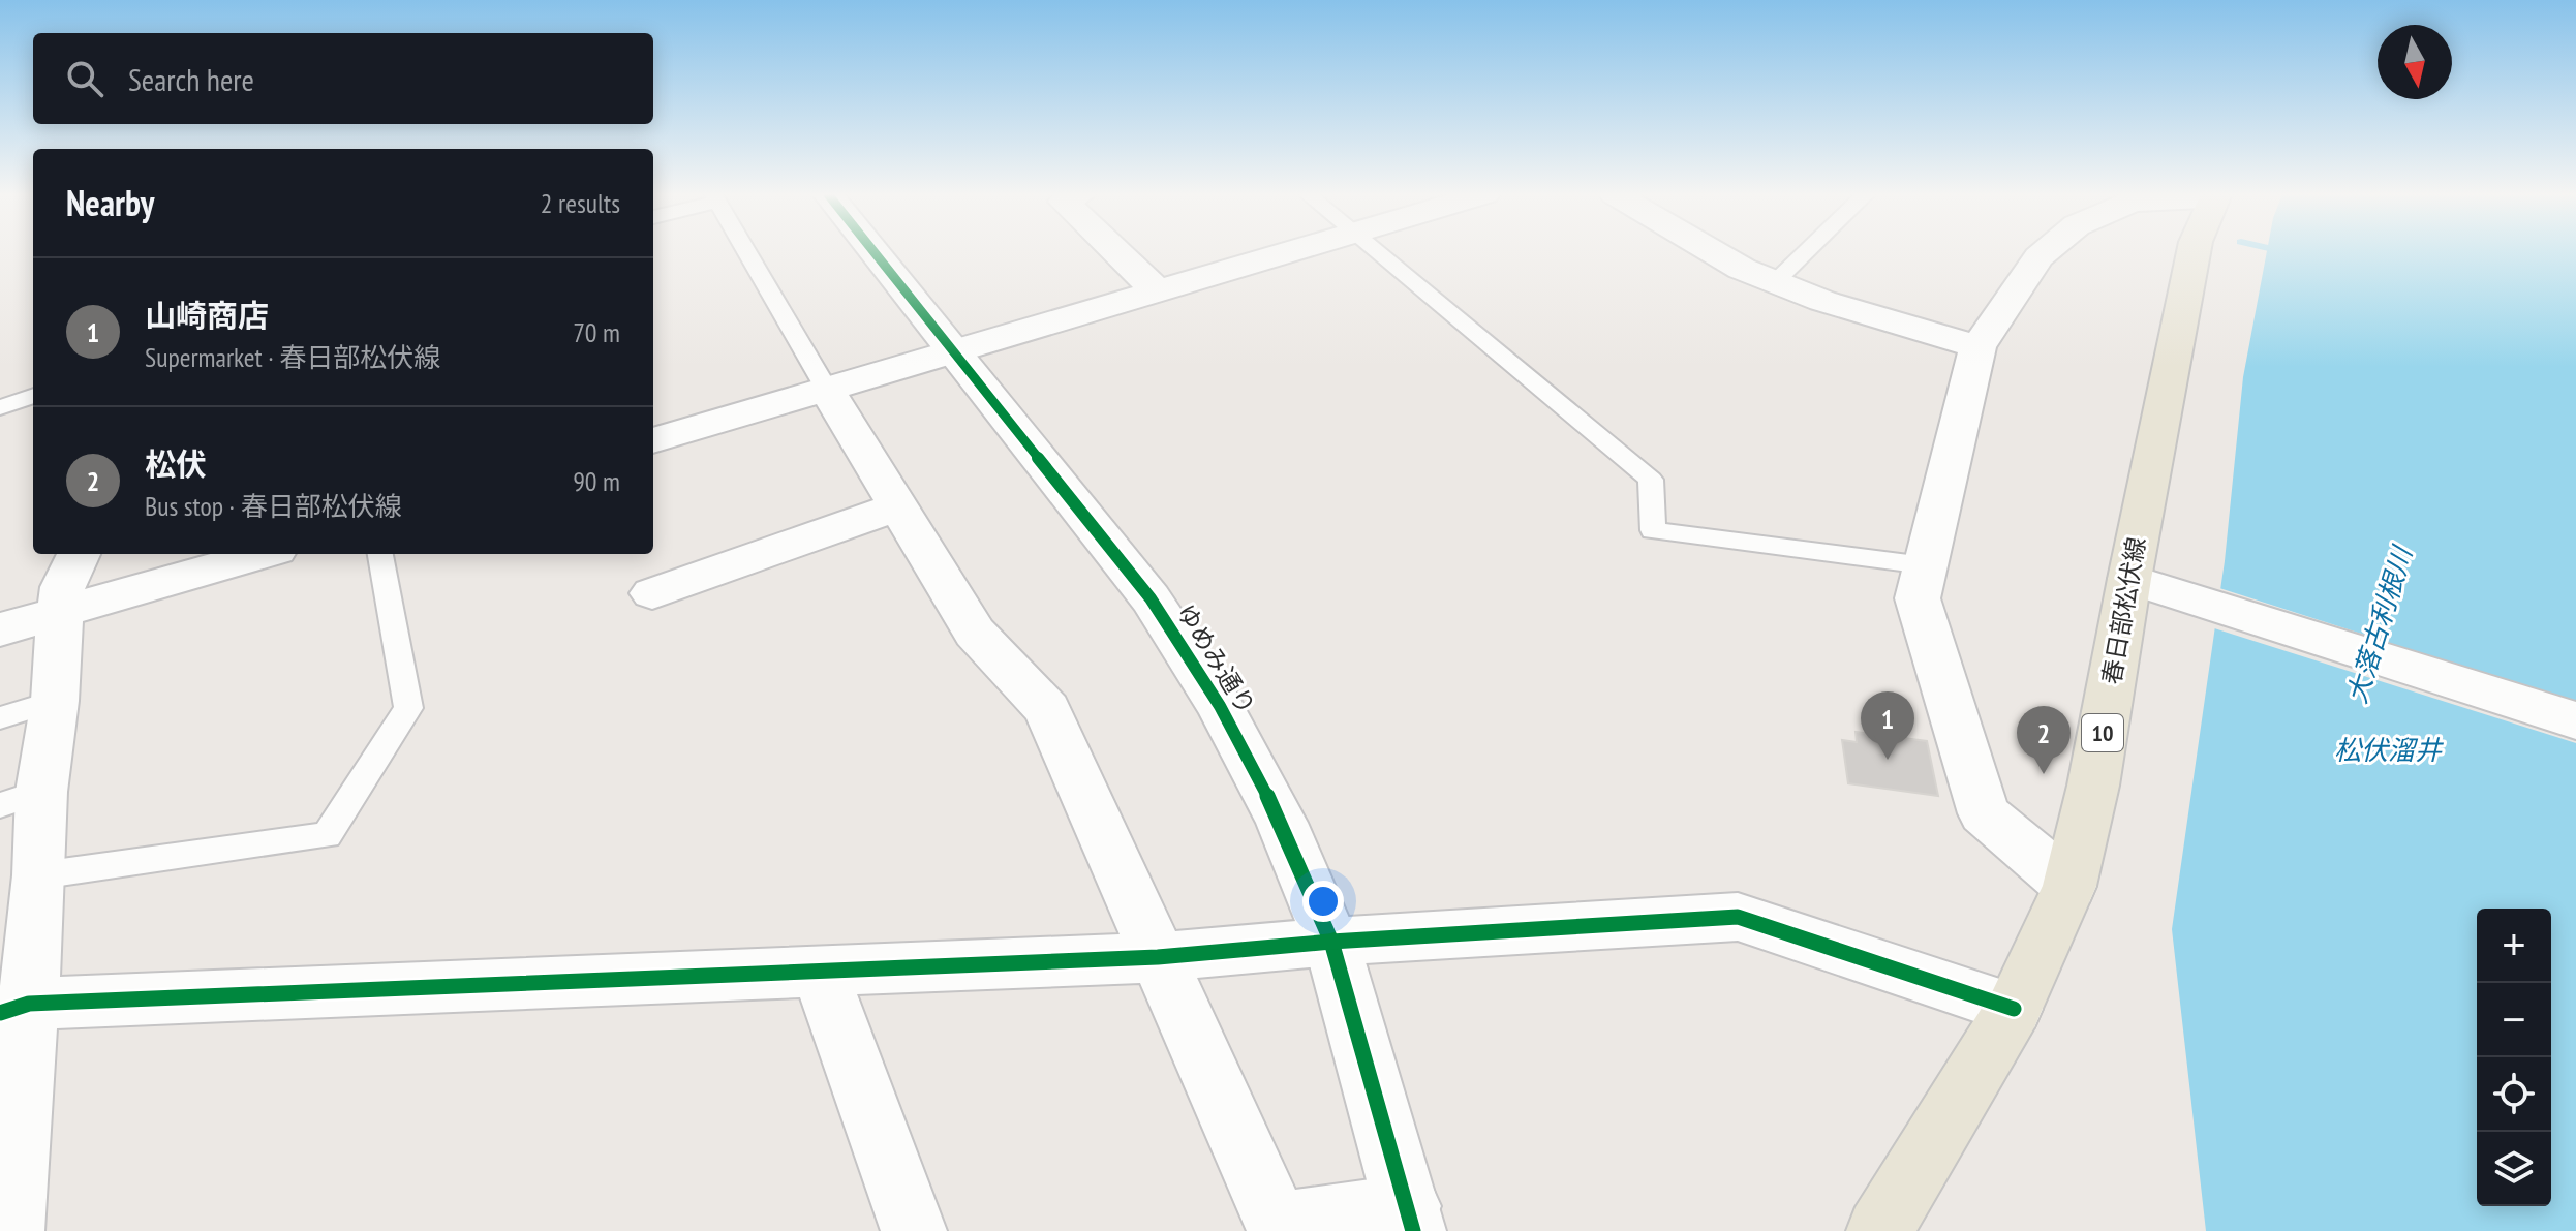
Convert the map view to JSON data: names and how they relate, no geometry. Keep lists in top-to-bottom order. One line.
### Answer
{"streets":{"main road":["春日部松伏線","10"],"street":["ゆめみ通り"]},"water":["大落古利根川","松伏溜井"],"north":"bottom","page":{"search":"Search here","heading":["Nearby","2 results"],"list":[{"mark":"1","name":"山崎商店","note":"Supermarket · 春日部松伏線","value":"70 m"},{"mark":"2","name":"松伏","note":"Bus stop · 春日部松伏線","value":"90 m"}],"pins":["1","2"],"map_buttons":["+","−"]}}
